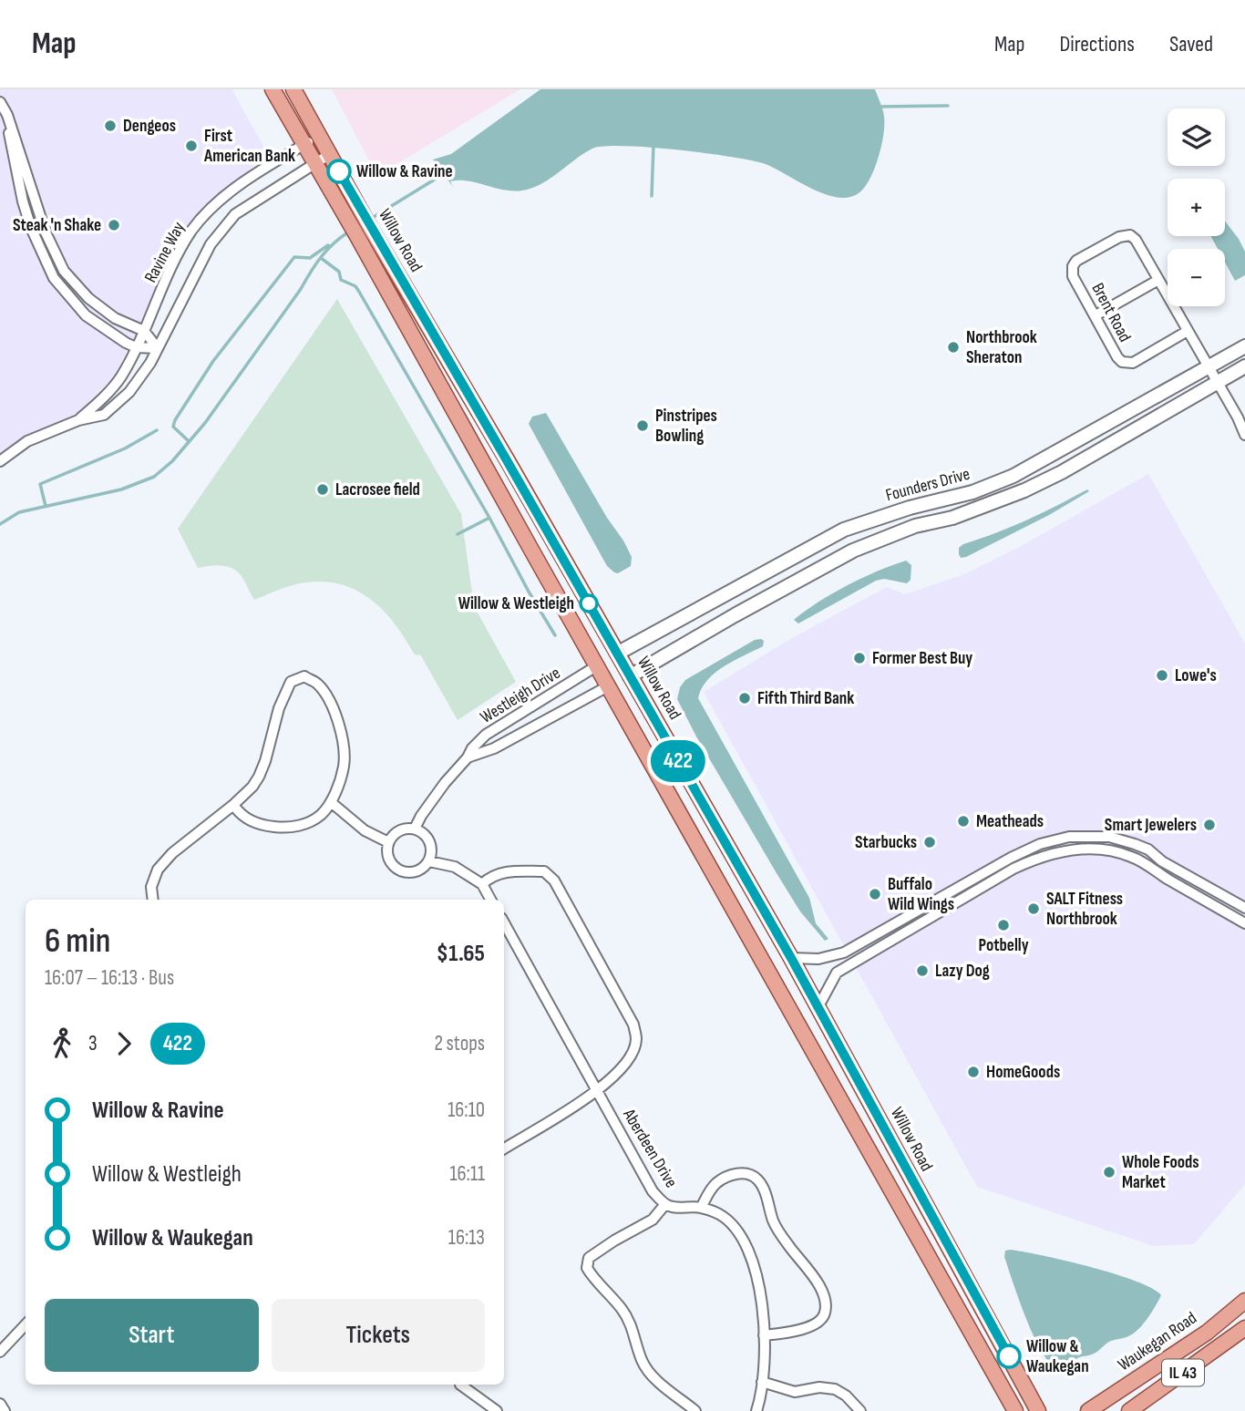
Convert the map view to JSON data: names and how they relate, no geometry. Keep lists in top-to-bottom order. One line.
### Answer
{"streets":{"main road":["Willow Road","Founders Drive","Waukegan Road","IL 43"],"street":["Ravine Way","Brent Road","Westleigh Drive","Aberdeen Drive"]},"crossings":[["Willow Road","Ravine Way"],["Willow Road","Founders Drive"],["Willow Road","Westleigh Drive"]],"places":["Dengeos","First American Bank","Willow & Ravine","Steak 'n Shake","Northbrook Sheraton","Pinstripes Bowling","Lacrosee field","Willow & Westleigh","Former Best Buy","Lowe's","Fifth Third Bank","Meatheads","Smart Jewelers","Starbucks","Buffalo Wild Wings","SALT Fitness Northbrook","Potbelly","Lazy Dog","HomeGoods","Whole Foods Market","Willow & Waukegan"],"lines":["bus line 422"],"page":{"header":"Map","nav":["Map","Directions","Saved"],"on_map":"422","map_buttons":["+","−"],"heading":["6 min","16:07 – 16:13 · Bus","$1.65"],"legs":["3","422","2 stops"],"list":[{"name":"Willow & Ravine","value":"16:10"},{"name":"Willow & Westleigh","value":"16:11"},{"name":"Willow & Waukegan","value":"16:13"}],"buttons":["Start","Tickets"]}}
